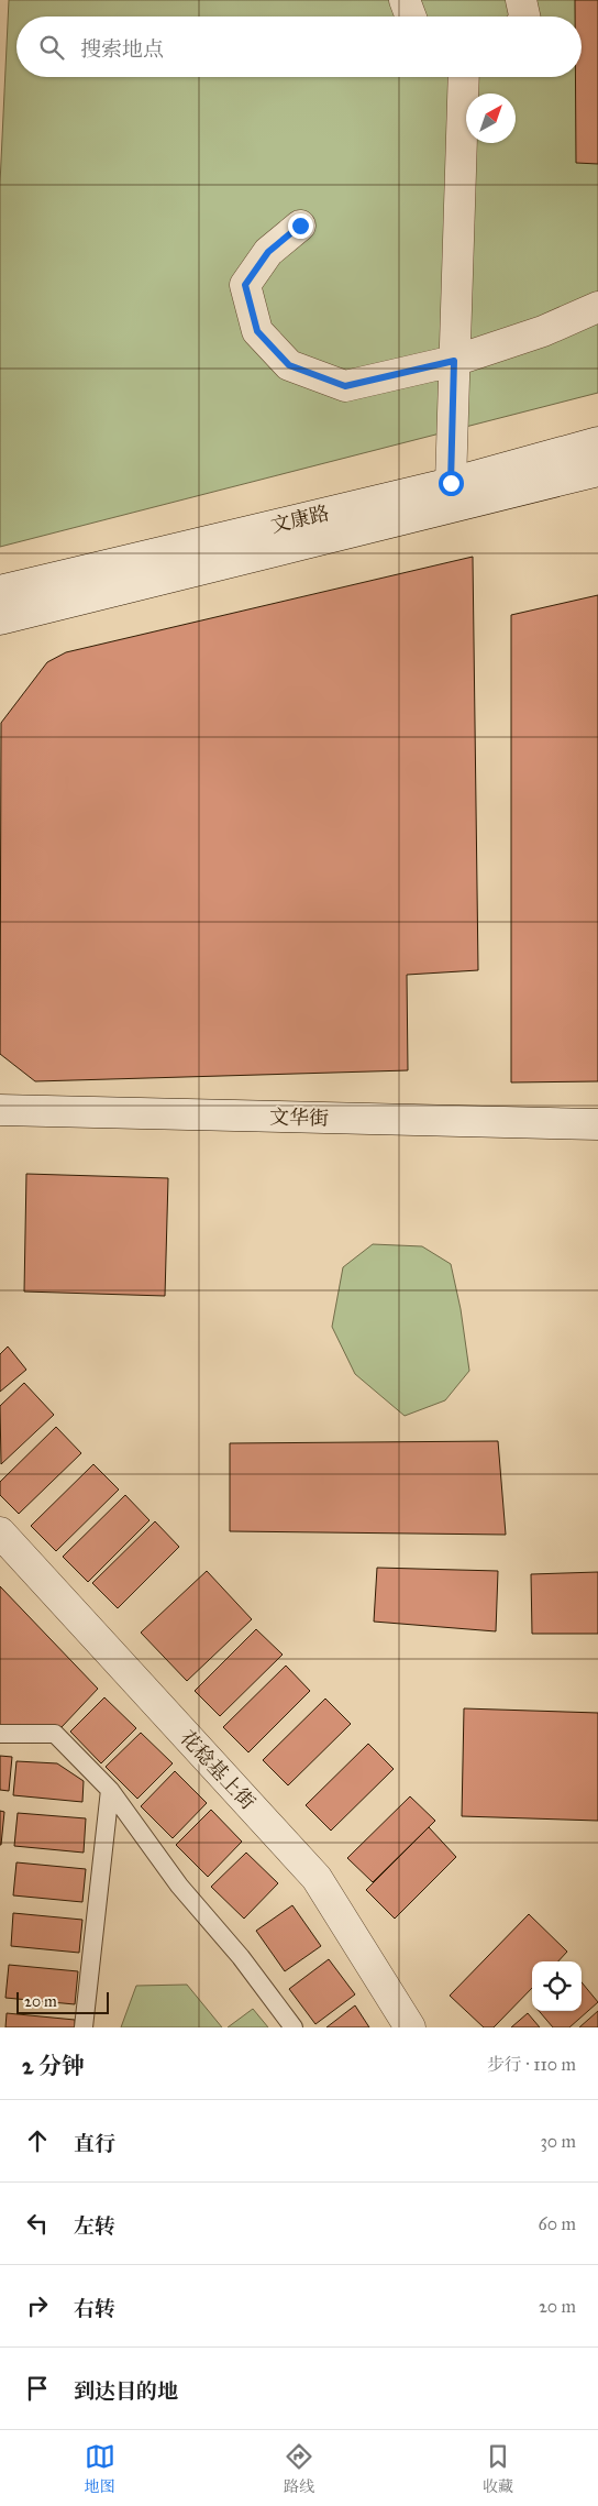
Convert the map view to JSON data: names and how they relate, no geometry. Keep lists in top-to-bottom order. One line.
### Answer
{"streets":{"street":["文康路","文华街","花稔基上街"]},"scale_bar":"20 m","north":"top right","page":{"search":"搜索地点","scale":"20 m","heading":["2 分钟","步行 · 110 m"],"list":[["直行","30 m"],["左转","60 m"],["右转","20 m"],"到达目的地"],"nav":["地图","路线","收藏"]}}
